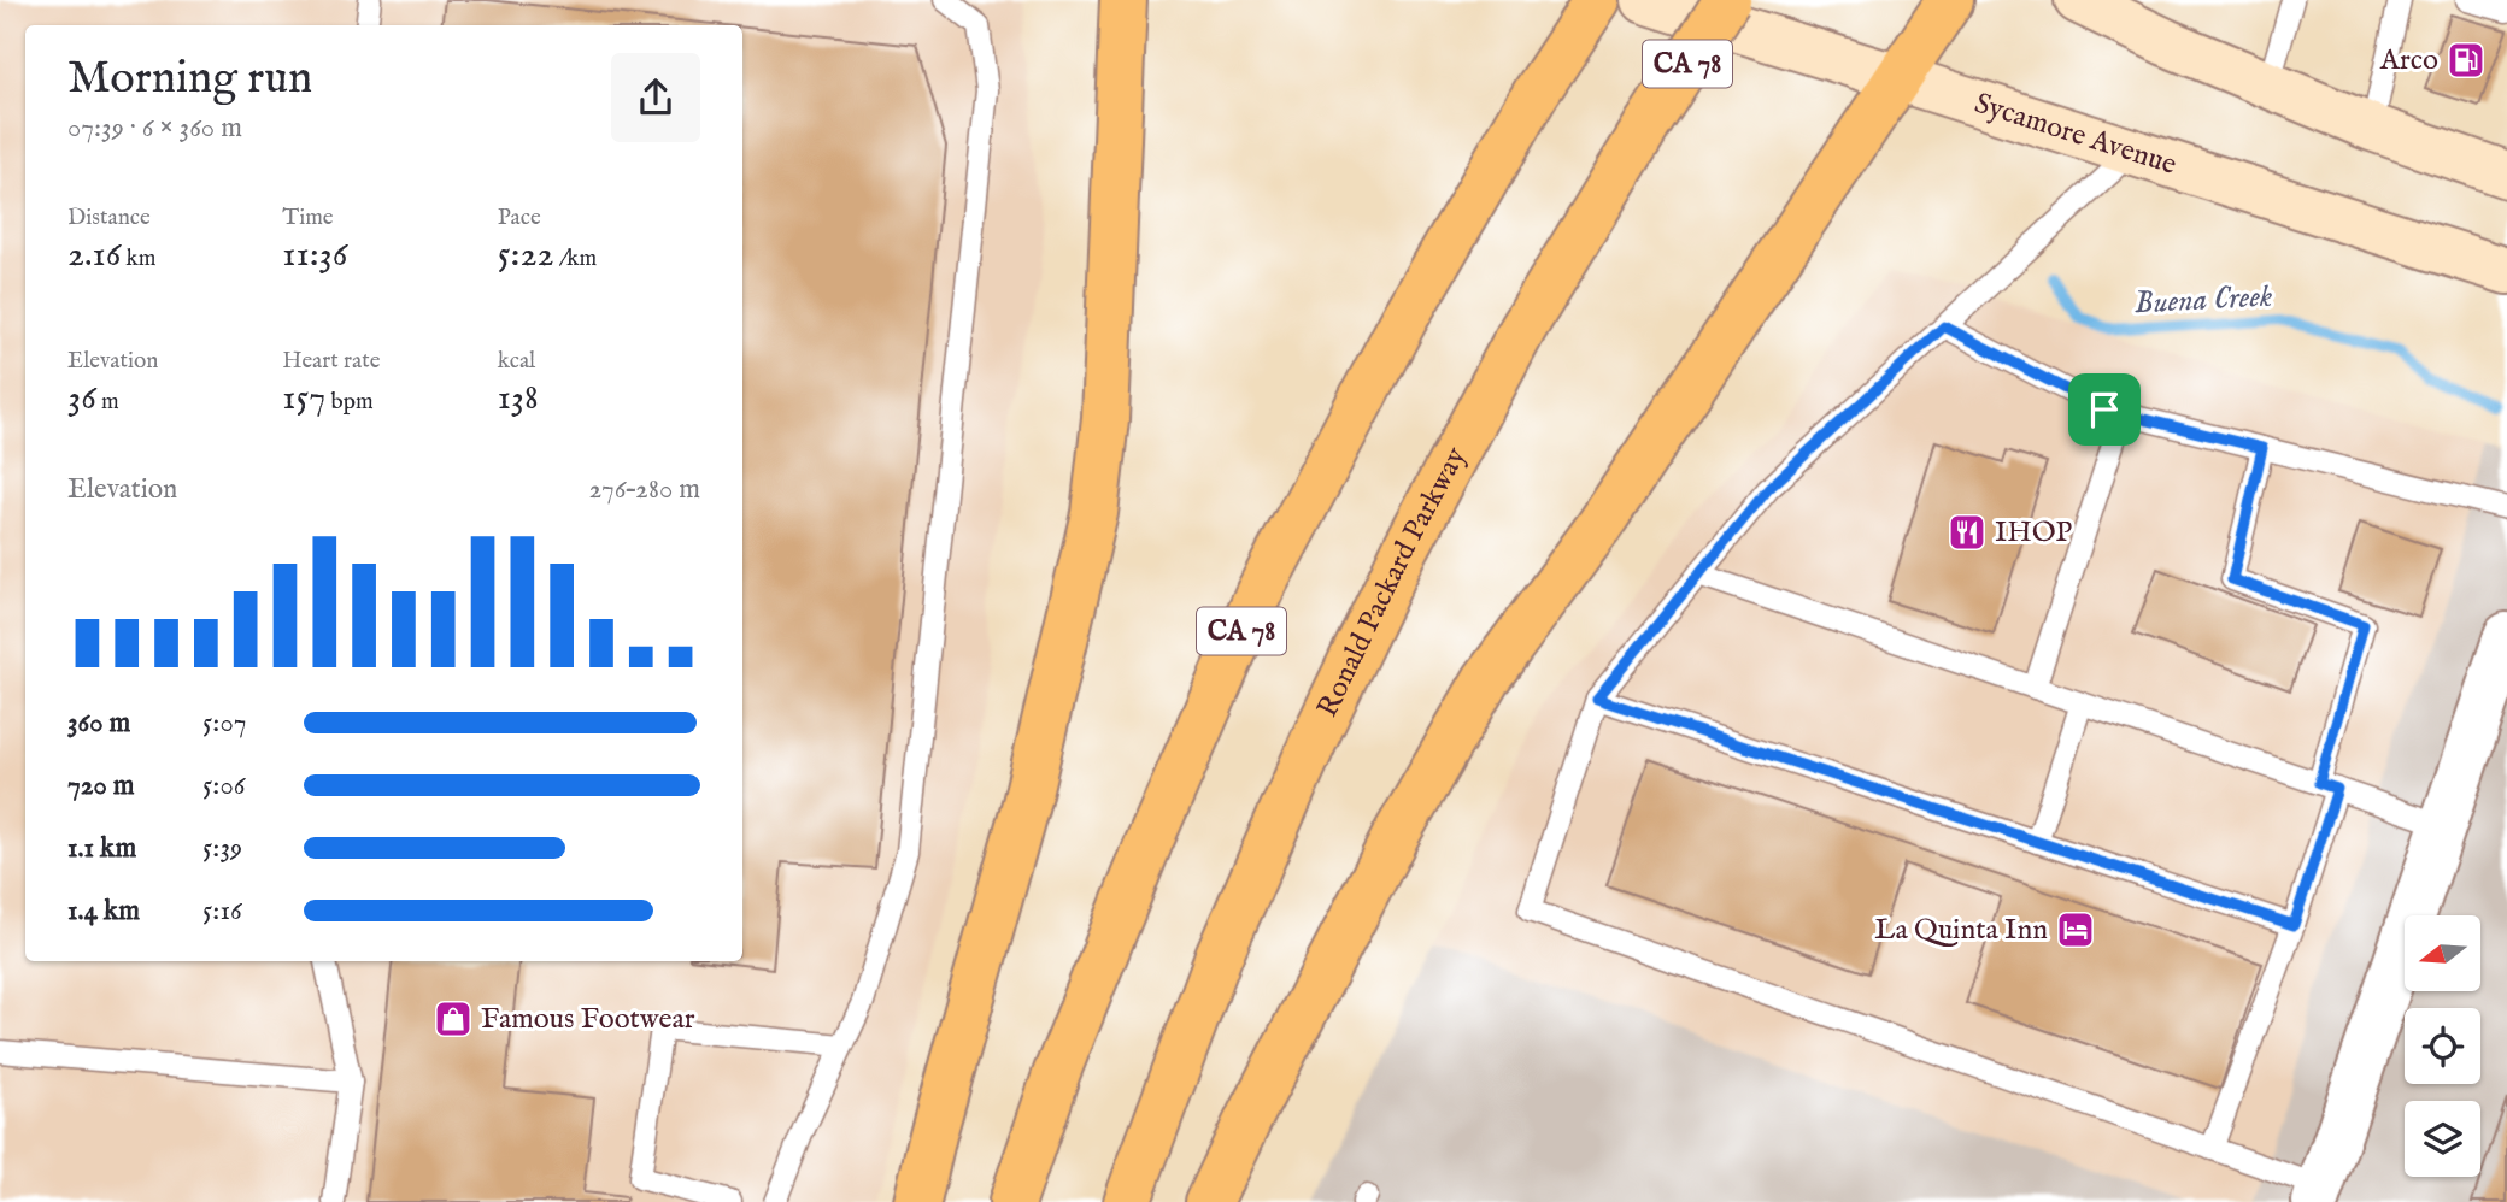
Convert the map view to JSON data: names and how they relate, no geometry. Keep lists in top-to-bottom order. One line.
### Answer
{"streets":{"highway":["CA 78","Ronald Packard Parkway"],"main road":["Sycamore Avenue"]},"water":["Buena Creek"],"places":{"fuel station":["Arco"],"restaurant":["IHOP"],"hotel":["La Quinta Inn"],"shop":["Famous Footwear"]},"north":"left","page":{"heading":["Morning run","07:39 · 6 × 360 m"],"stats":[["Distance","2.16 km"],["Time","11:36"],["Pace","5:22 /km"],["Elevation","36 m"],["Heart rate","157 bpm"],["kcal","138"]],"chart":["Elevation","276–280 m"],"list":[{"name":"360 m","note":"5:07"},{"name":"720 m","note":"5:06"},{"name":"1.1 km","note":"5:39"},{"name":"1.4 km","note":"5:16"}]}}
